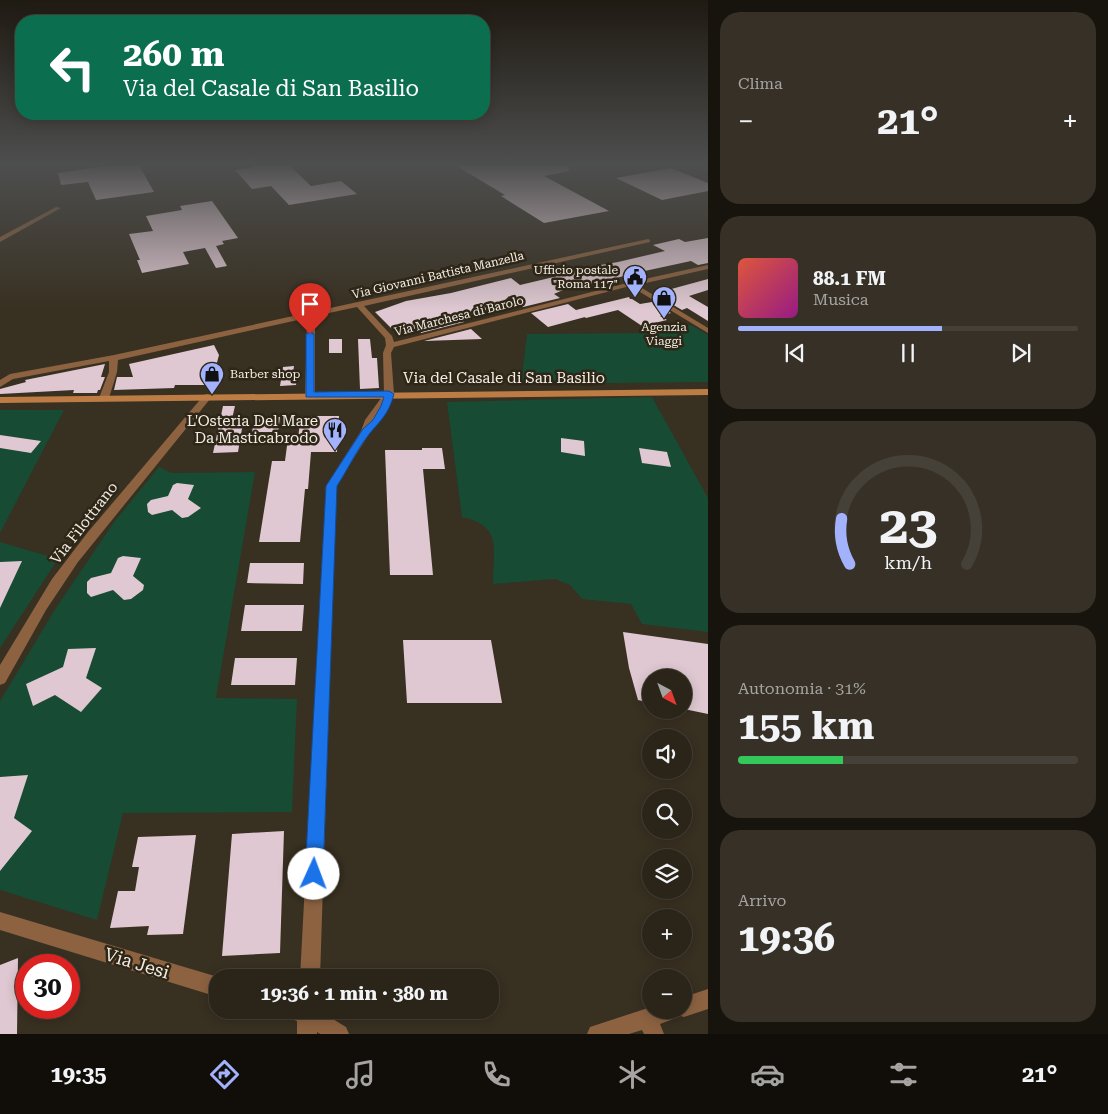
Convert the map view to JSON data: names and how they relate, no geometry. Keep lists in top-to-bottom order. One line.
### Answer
{"streets":{"street":["Via Giovanni Battista Manzella","Via Marchesa di Barolo","Via del Casale di San Basilio","Via Filottrano","Via Jesi"]},"crossings":[["Via del Casale di San Basilio","Via Filottrano"]],"places":{"public building":["Ufficio postale \"Roma 117\""],"shop":["Agenzia Viaggi","Barber shop"],"restaurant":["L'Osteria Del Mare Da Masticabrodo"]},"north":"bottom right","page":{"tile":["Clima",["Autonomia · 31%","155 km"],["Arrivo","19:36"]],"turn":["260 m","Via del Casale di San Basilio"],"heat":["−","21°","+"],"song":["88.1 FM","Musica"],"map_buttons":["+","−"],"limit":"30","trip":"19:36 · 1 min · 380 m","tabs":["19:35","21°"],"gauge":["23","km/h"]}}
